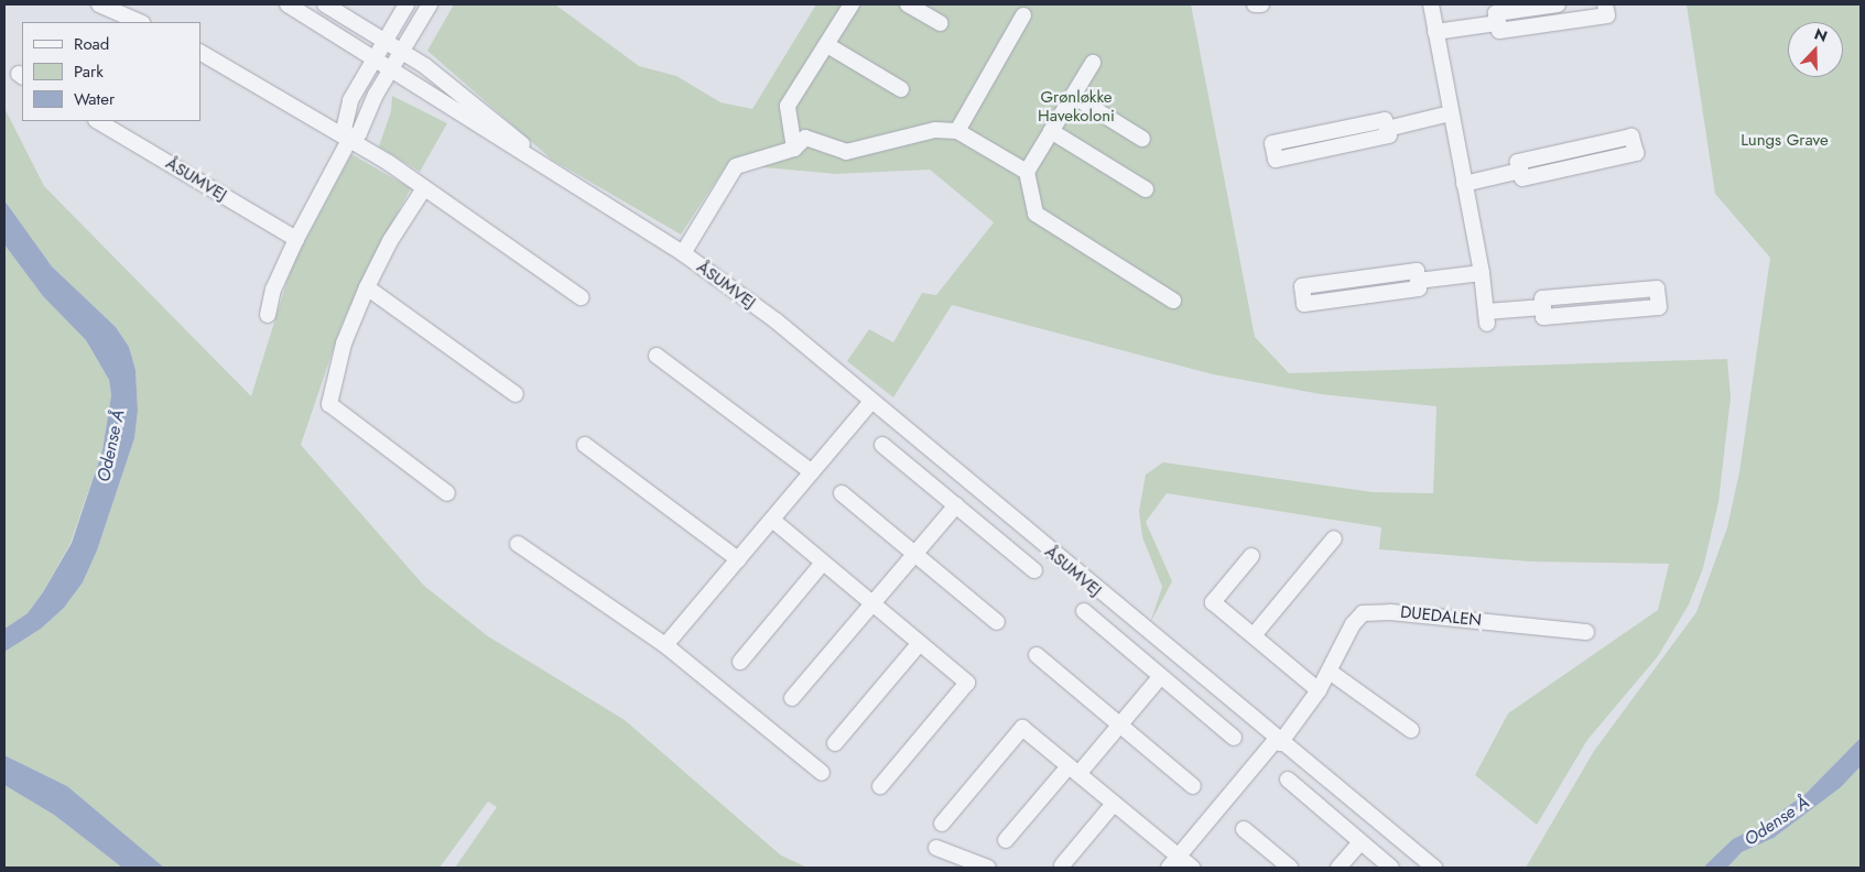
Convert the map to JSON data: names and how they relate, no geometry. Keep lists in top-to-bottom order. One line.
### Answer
{"streets":{"street":["ÅSUMVEJ","DUEDALEN"]},"crossings":[["ÅSUMVEJ","DUEDALEN"]],"water":["Odense Å"],"parks":["Grønløkke Havekoloni","Lungs Grave"],"legend":["Road","Park","Water"],"north":"top"}
